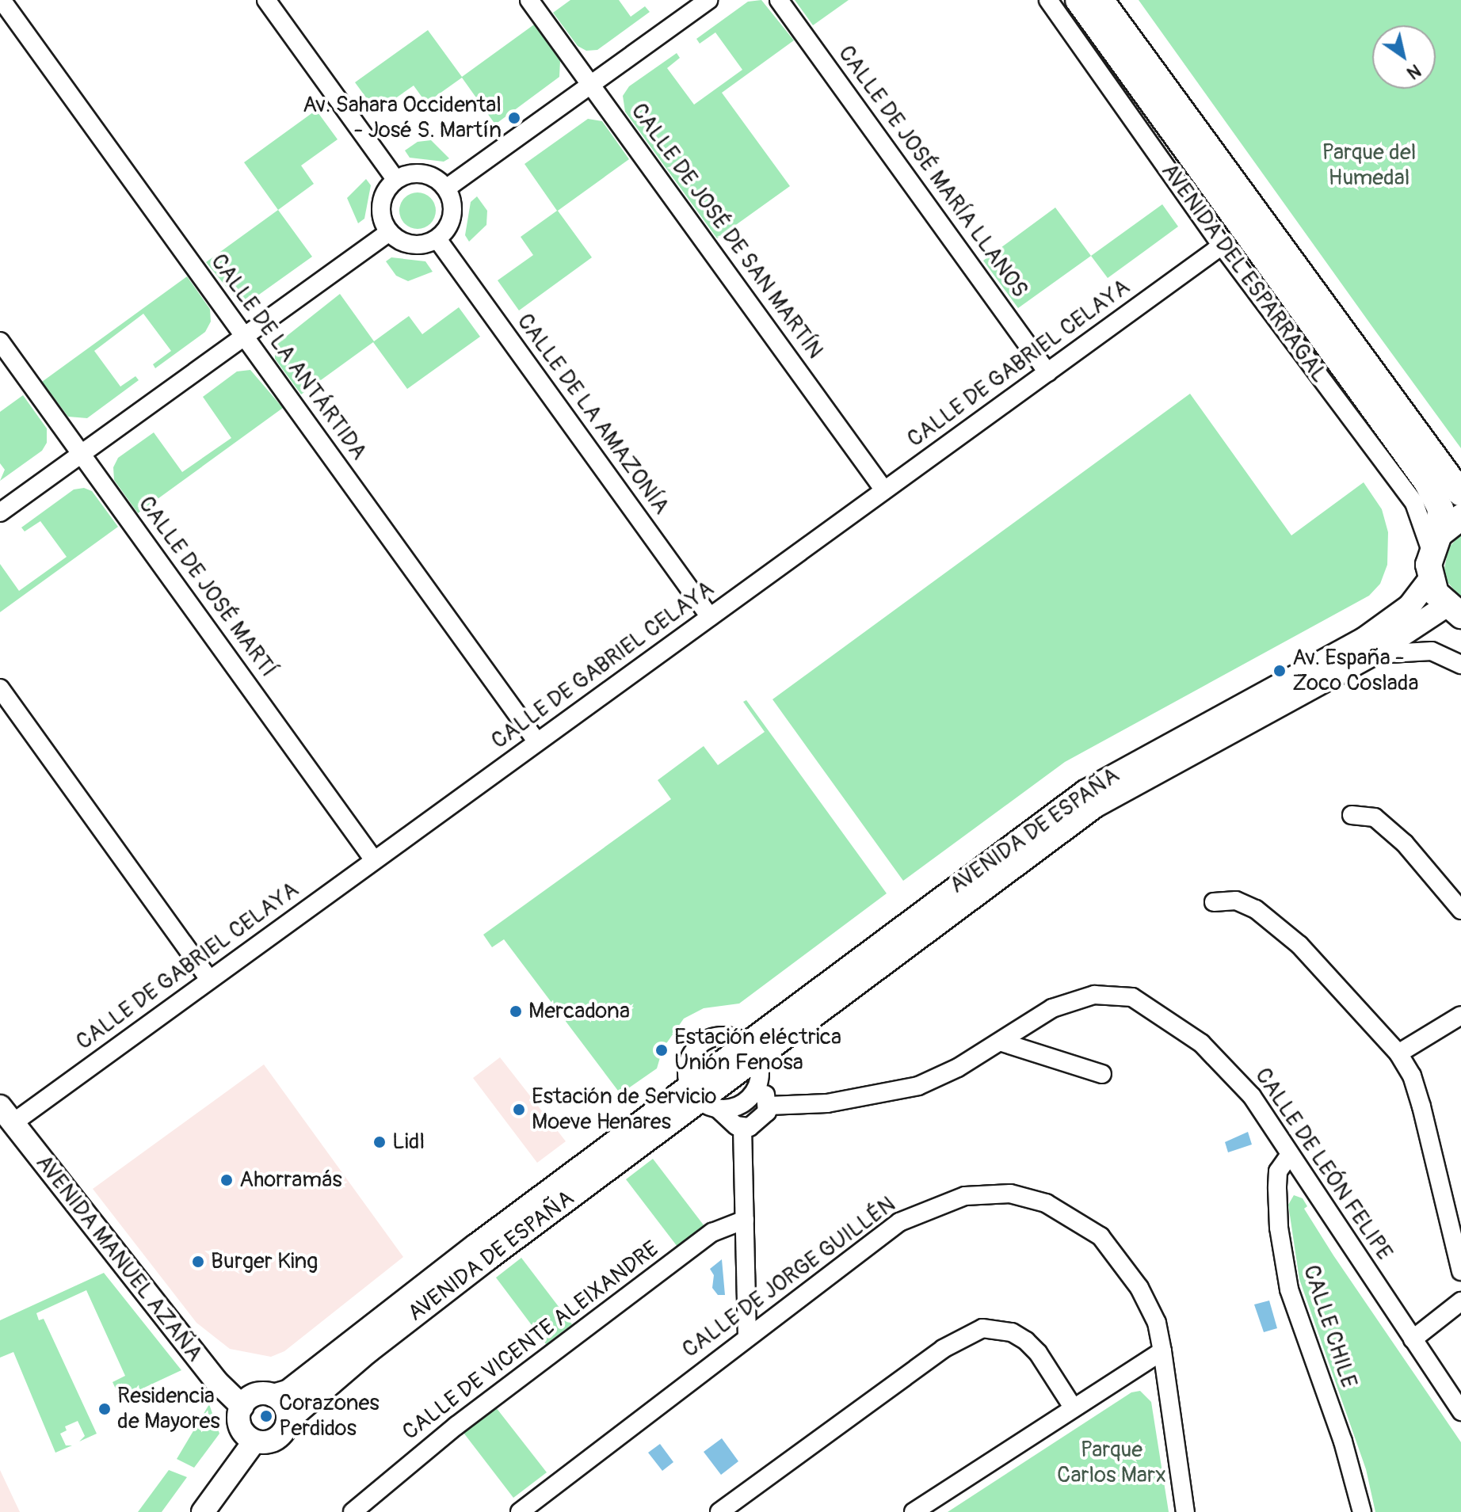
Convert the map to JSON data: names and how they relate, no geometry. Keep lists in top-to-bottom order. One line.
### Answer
{"streets":{"main road":["AVENIDA DEL ESPARRAGAL"],"street":["CALLE DE JOSÉ MARÍA LLANOS","CALLE DE JOSÉ DE SAN MARTÍN","CALLE DE LA ANTÁRTIDA","CALLE DE GABRIEL CELAYA","CALLE DE LA AMAZONÍA","CALLE DE JOSÉ MARTÍ","AVENIDA DE ESPAÑA","CALLE DE LEÓN FELIPE","AVENIDA MANUEL AZAÑA","CALLE DE JORGE GUILLÉN","CALLE CHILE","CALLE DE VICENTE ALEIXANDRE"]},"crossings":[["CALLE DE JOSÉ MARÍA LLANOS","CALLE DE GABRIEL CELAYA"],["CALLE DE JOSÉ DE SAN MARTÍN","CALLE DE GABRIEL CELAYA"],["AVENIDA DEL ESPARRAGAL","CALLE DE GABRIEL CELAYA"],["CALLE DE LA ANTÁRTIDA","CALLE DE GABRIEL CELAYA"],["CALLE DE GABRIEL CELAYA","CALLE DE LA AMAZONÍA"],["CALLE DE GABRIEL CELAYA","CALLE DE JOSÉ MARTÍ"],["CALLE DE GABRIEL CELAYA","AVENIDA MANUEL AZAÑA"],["AVENIDA DE ESPAÑA","AVENIDA MANUEL AZAÑA"],["CALLE DE LEÓN FELIPE","CALLE CHILE"]],"parks":["Parque del Humedal","Parque Carlos Marx"],"places":["Av. Sahara Occidental - José S. Martín","Av. España - Zoco Coslada","Mercadona","Estación eléctrica Unión Fenosa","Estación de Servicio Moeve Henares","Lidl","Ahorramás","Burger King","Residencia de Mayores","Corazones Perdidos"],"north":"bottom right"}
